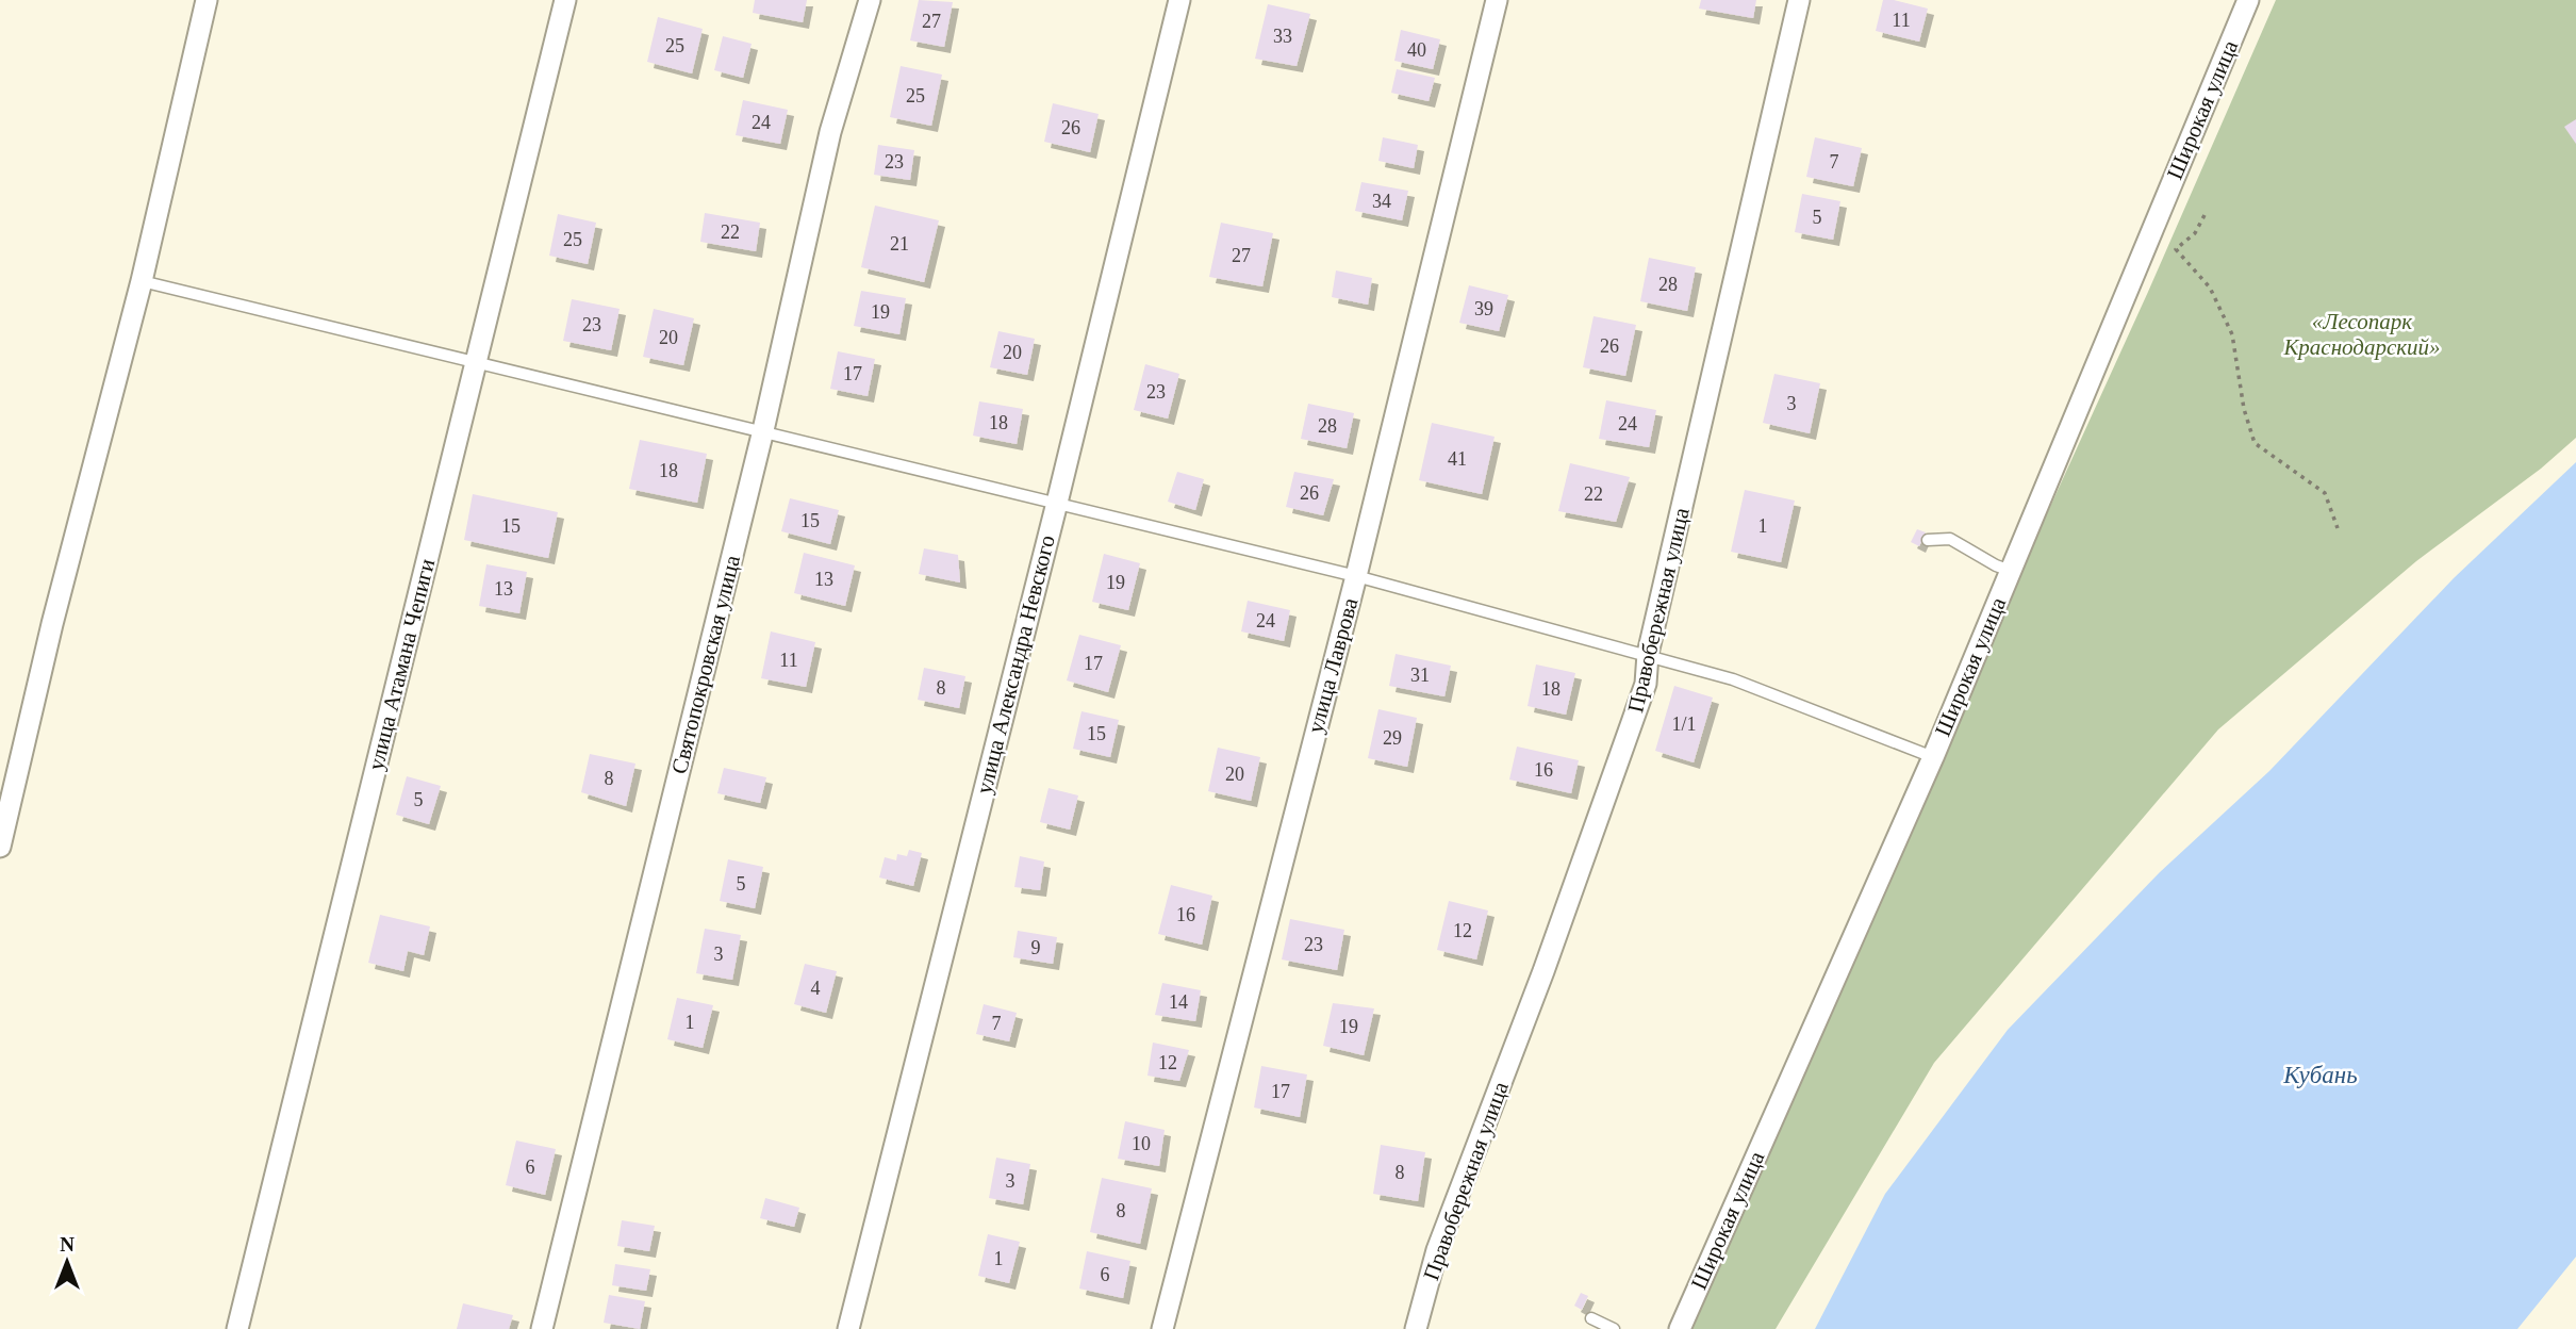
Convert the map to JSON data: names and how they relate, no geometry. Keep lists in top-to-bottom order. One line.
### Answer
{"streets":{"street":["Широкая улица","Правобережная улица","улица Атамана Чепиги","Святопокровская улица","улица Александра Невского","улица Лаврова"]},"water":["Кубань"],"parks":["«Лесопарк Краснодарский»"],"house_numbers":["11","27","33","25","40","25","24","26","23","7","34","5","22","25","21","27","28","39","19","23","20","26","20","17","23","3","18","24","28","41","18","26","22","15","15","1","13","19","13","24","11","17","31","8","18","1/1","15","29","16","20","8","5","5","16","12","23","9","3","4","14","1","7","19","12","17","10","6","8","3","8","1","6"],"north":"top"}
